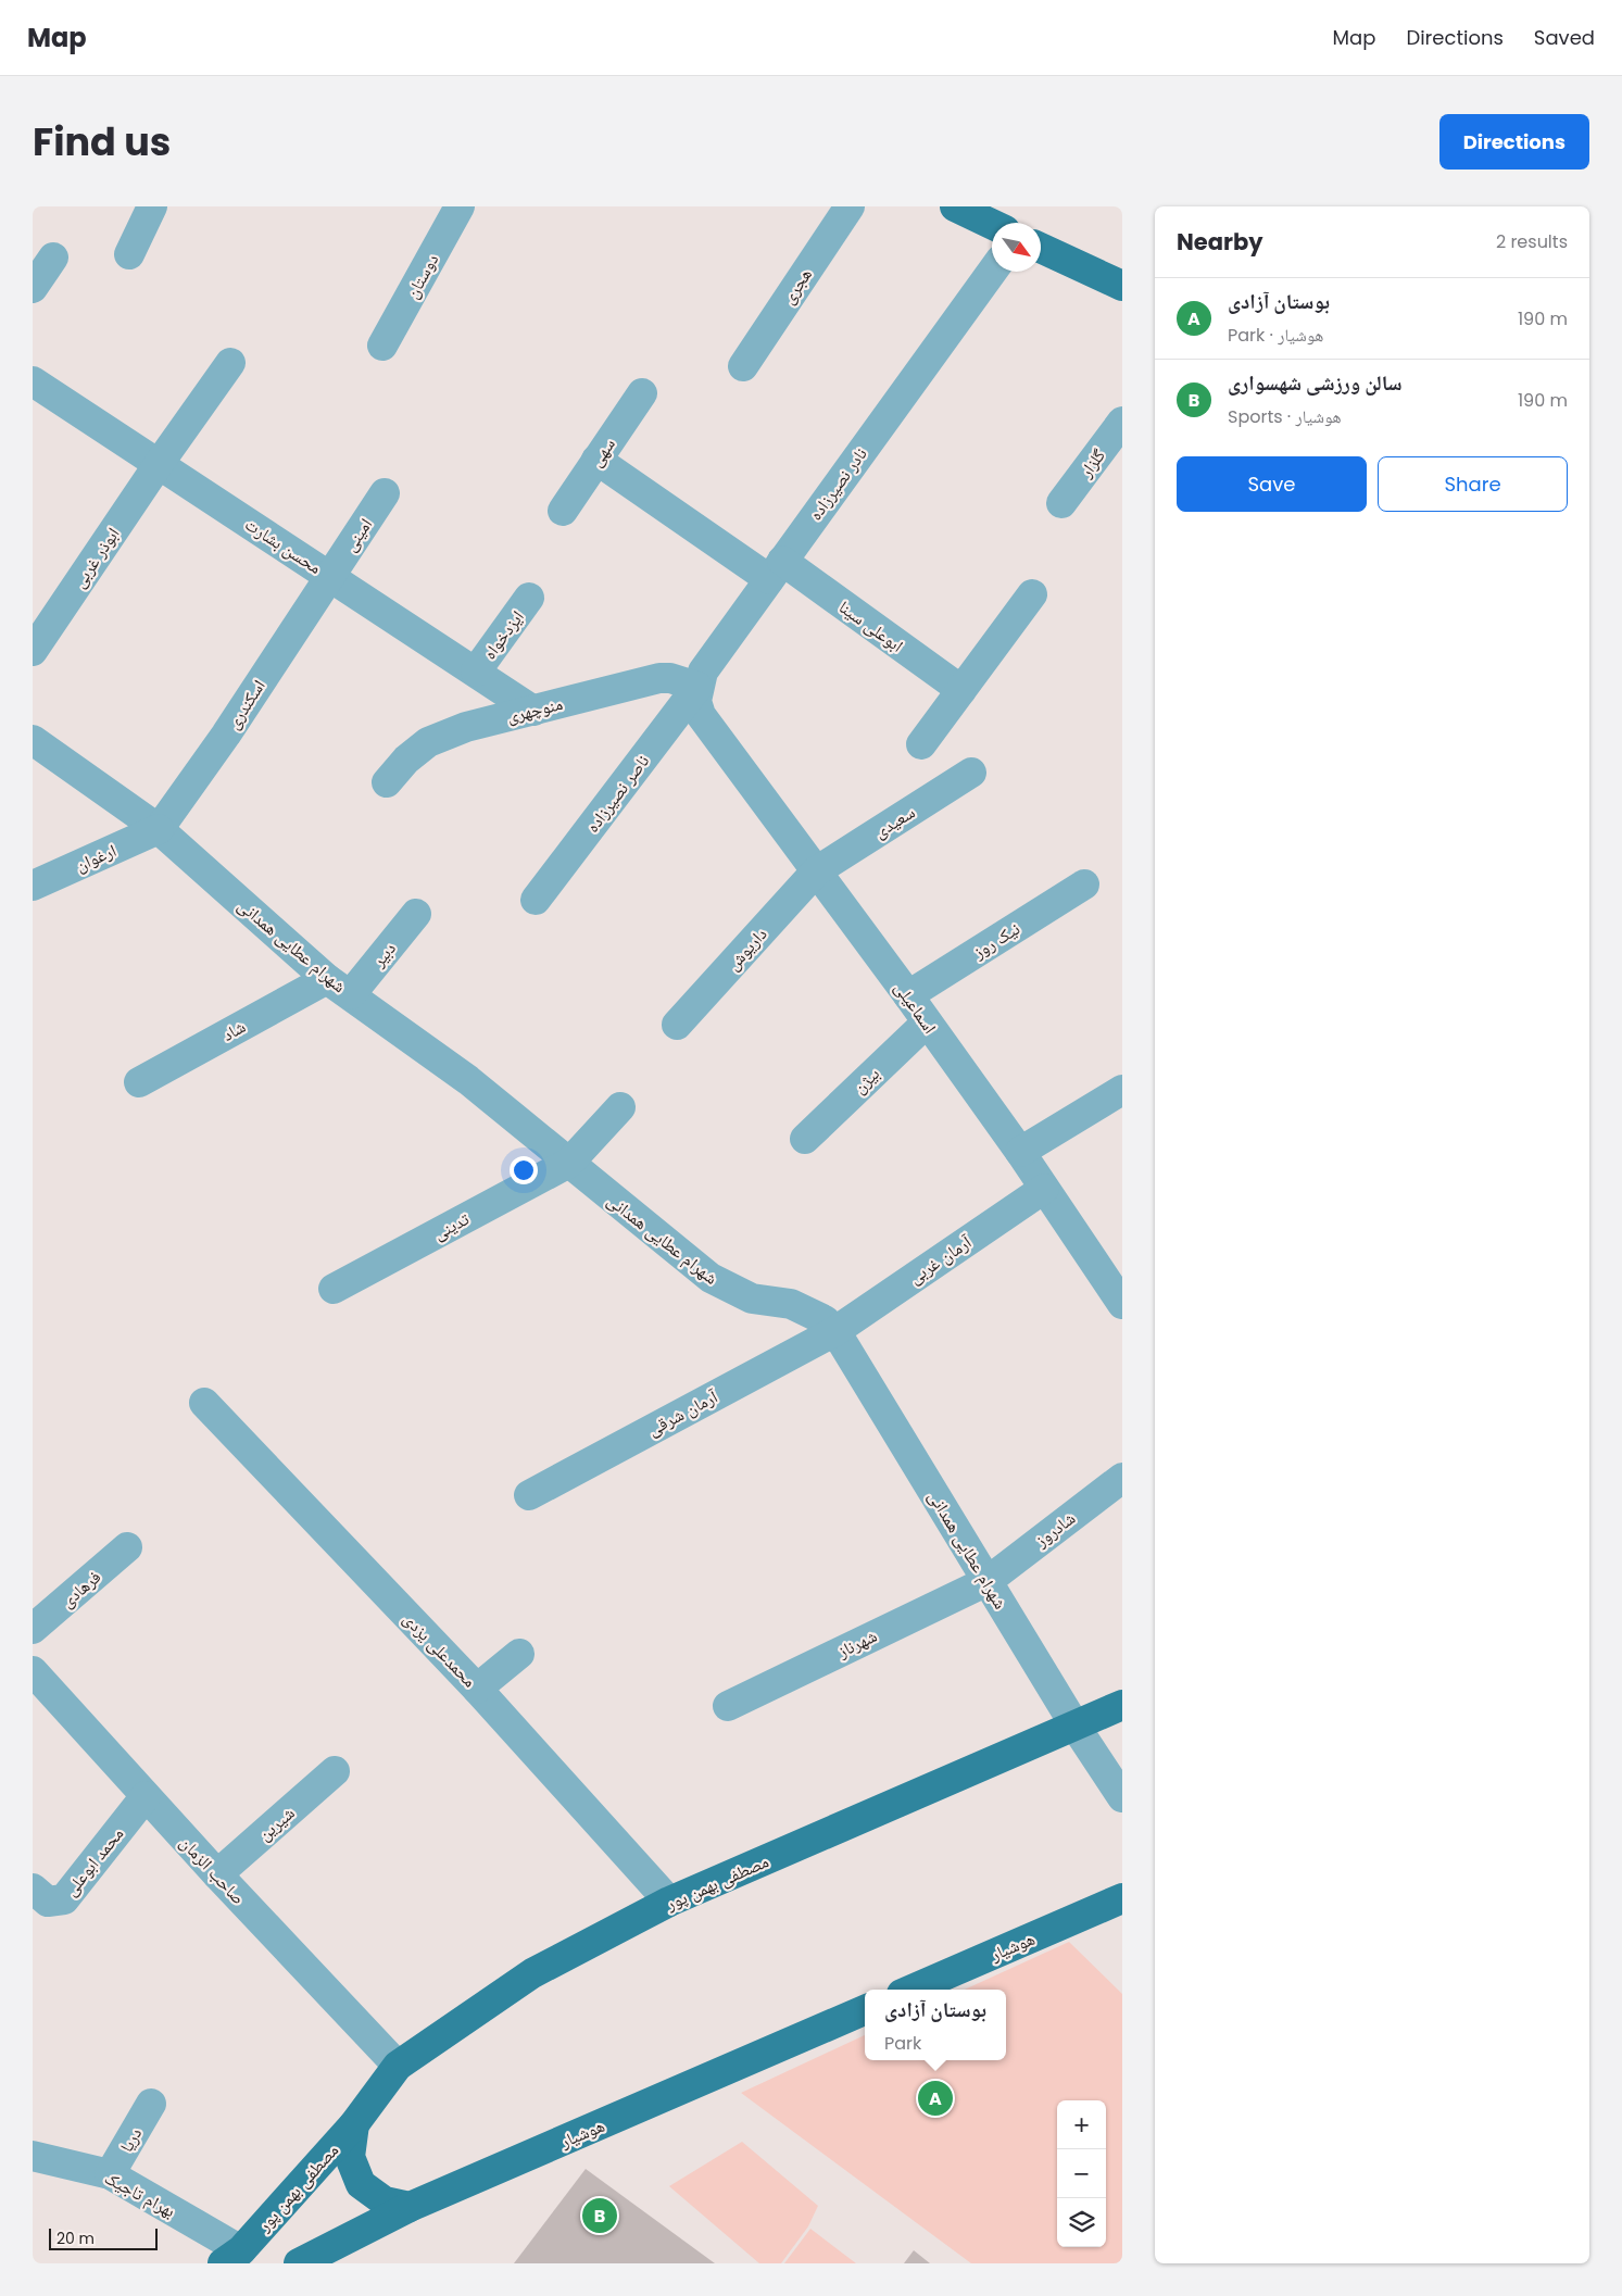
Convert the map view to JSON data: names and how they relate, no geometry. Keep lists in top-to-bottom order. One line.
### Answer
{"streets":{"main road":["مصطفی بهمن پور","هوشیار"],"street":["دوستان","هجری","سهی","گلزار","نادر نصیرزاده","امینی","محسن بشارت","ابوذر غربی","ابوعلی سینا","ایزدخواه","اسکندری","منوچهری","ناصر نصیرزاده","سعیدی","ارغوان","نیک روز","شهرام عطایی همدانی","داریوش","دبیر","اسماعیلی","شاد","بیژن","تدینی","آرمان غربی","آرمان شرقی","شادروز","فرهادی","شهرناز","محمدعلی یزدی","شیرین","محمد ابوعلی","صاحب الزمان","دریا","بهرام تاجیک"]},"crossings":[["سهی","ابوعلی سینا"],["نادر نصیرزاده","ابوعلی سینا"],["نادر نصیرزاده","منوچهری"],["نادر نصیرزاده","ناصر نصیرزاده"],["نادر نصیرزاده","اسماعیلی"],["امینی","محسن بشارت"],["امینی","اسکندری"],["محسن بشارت","ابوذر غربی"],["محسن بشارت","ایزدخواه"],["محسن بشارت","اسکندری"],["محسن بشارت","منوچهری"],["اسکندری","ارغوان"],["اسکندری","شهرام عطایی همدانی"],["منوچهری","ناصر نصیرزاده"],["منوچهری","اسماعیلی"],["ناصر نصیرزاده","اسماعیلی"],["سعیدی","داریوش"],["سعیدی","اسماعیلی"],["ارغوان","شهرام عطایی همدانی"],["نیک روز","اسماعیلی"],["شهرام عطایی همدانی","دبیر"],["شهرام عطایی همدانی","شاد"],["شهرام عطایی همدانی","تدینی"],["شهرام عطایی همدانی","آرمان غربی"],["شهرام عطایی همدانی","آرمان شرقی"],["شهرام عطایی همدانی","شادروز"],["شهرام عطایی همدانی","شهرناز"],["شهرام عطایی همدانی","مصطفی بهمن پور"],["داریوش","اسماعیلی"],["اسماعیلی","بیژن"],["اسماعیلی","آرمان غربی"],["آرمان غربی","آرمان شرقی"],["شادروز","شهرناز"],["محمدعلی یزدی","مصطفی بهمن پور"],["شیرین","صاحب الزمان"],["محمد ابوعلی","صاحب الزمان"],["صاحب الزمان","مصطفی بهمن پور"],["مصطفی بهمن پور","هوشیار"],["مصطفی بهمن پور","بهرام تاجیک"],["دریا","بهرام تاجیک"]],"scale_bar":"20 m","north":"bottom right","page":{"header":"Map","nav":["Map","Directions","Saved"],"title":"Find us","buttons":["Directions",["Save","Share"]],"heading":["Nearby","2 results"],"list":[{"mark":"A","name":"بوستان آزادی","note":"Park · هوشیار","value":"190 m"},{"mark":"B","name":"سالن ورزشی شهسواری","note":"Sports · هوشیار","value":"190 m"}],"popup":["بوستان آزادی","Park"],"pins":["A","B"],"map_buttons":["+","−"],"scale":"20 m"}}
